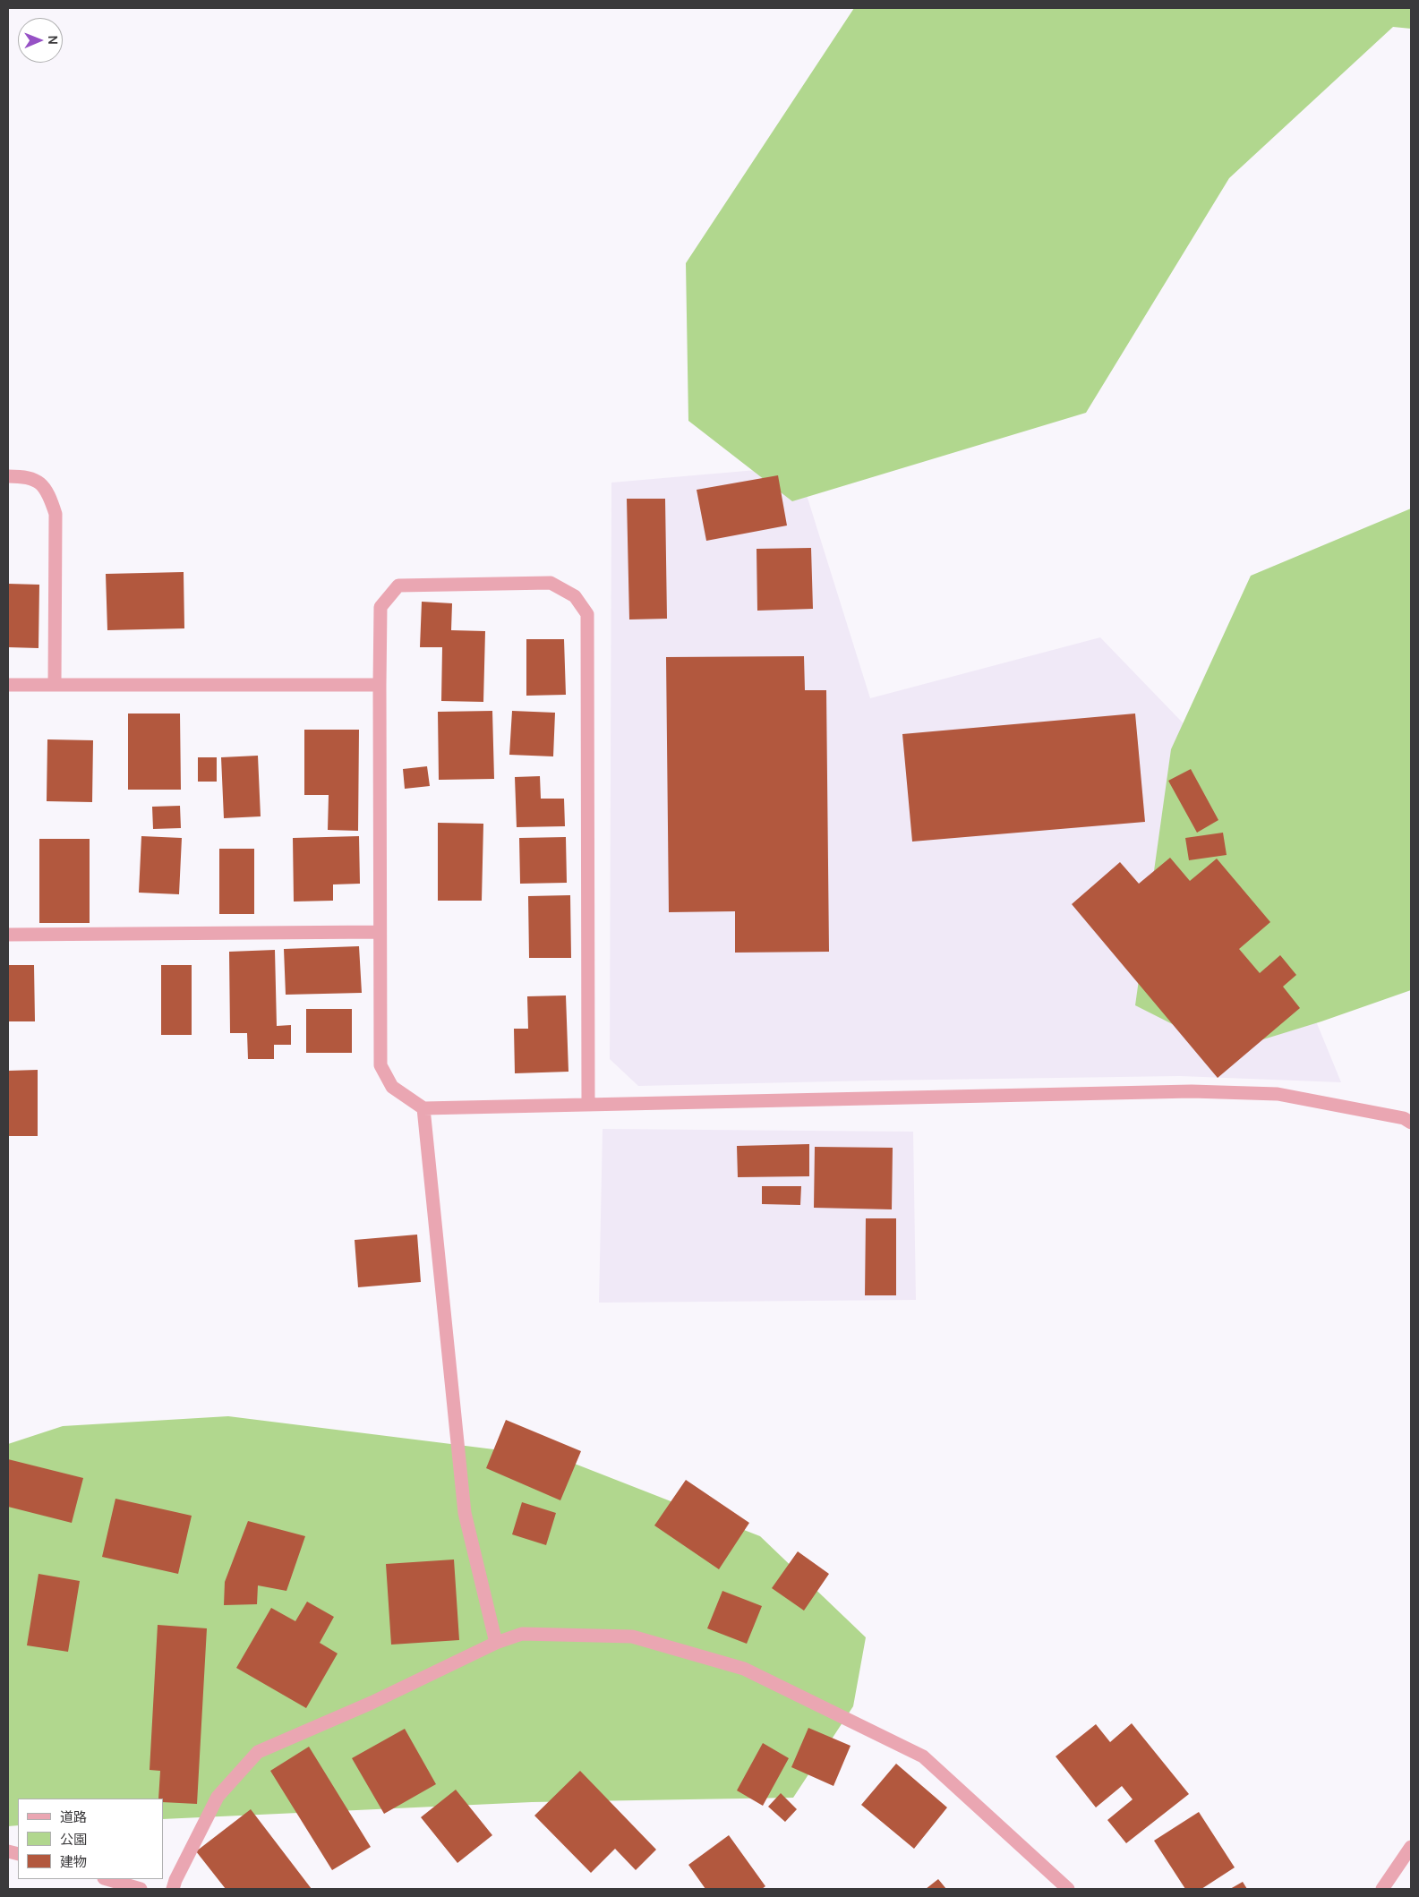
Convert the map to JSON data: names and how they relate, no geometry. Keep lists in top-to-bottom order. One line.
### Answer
{"legend":["道路","公園","建物"],"north":"right"}
